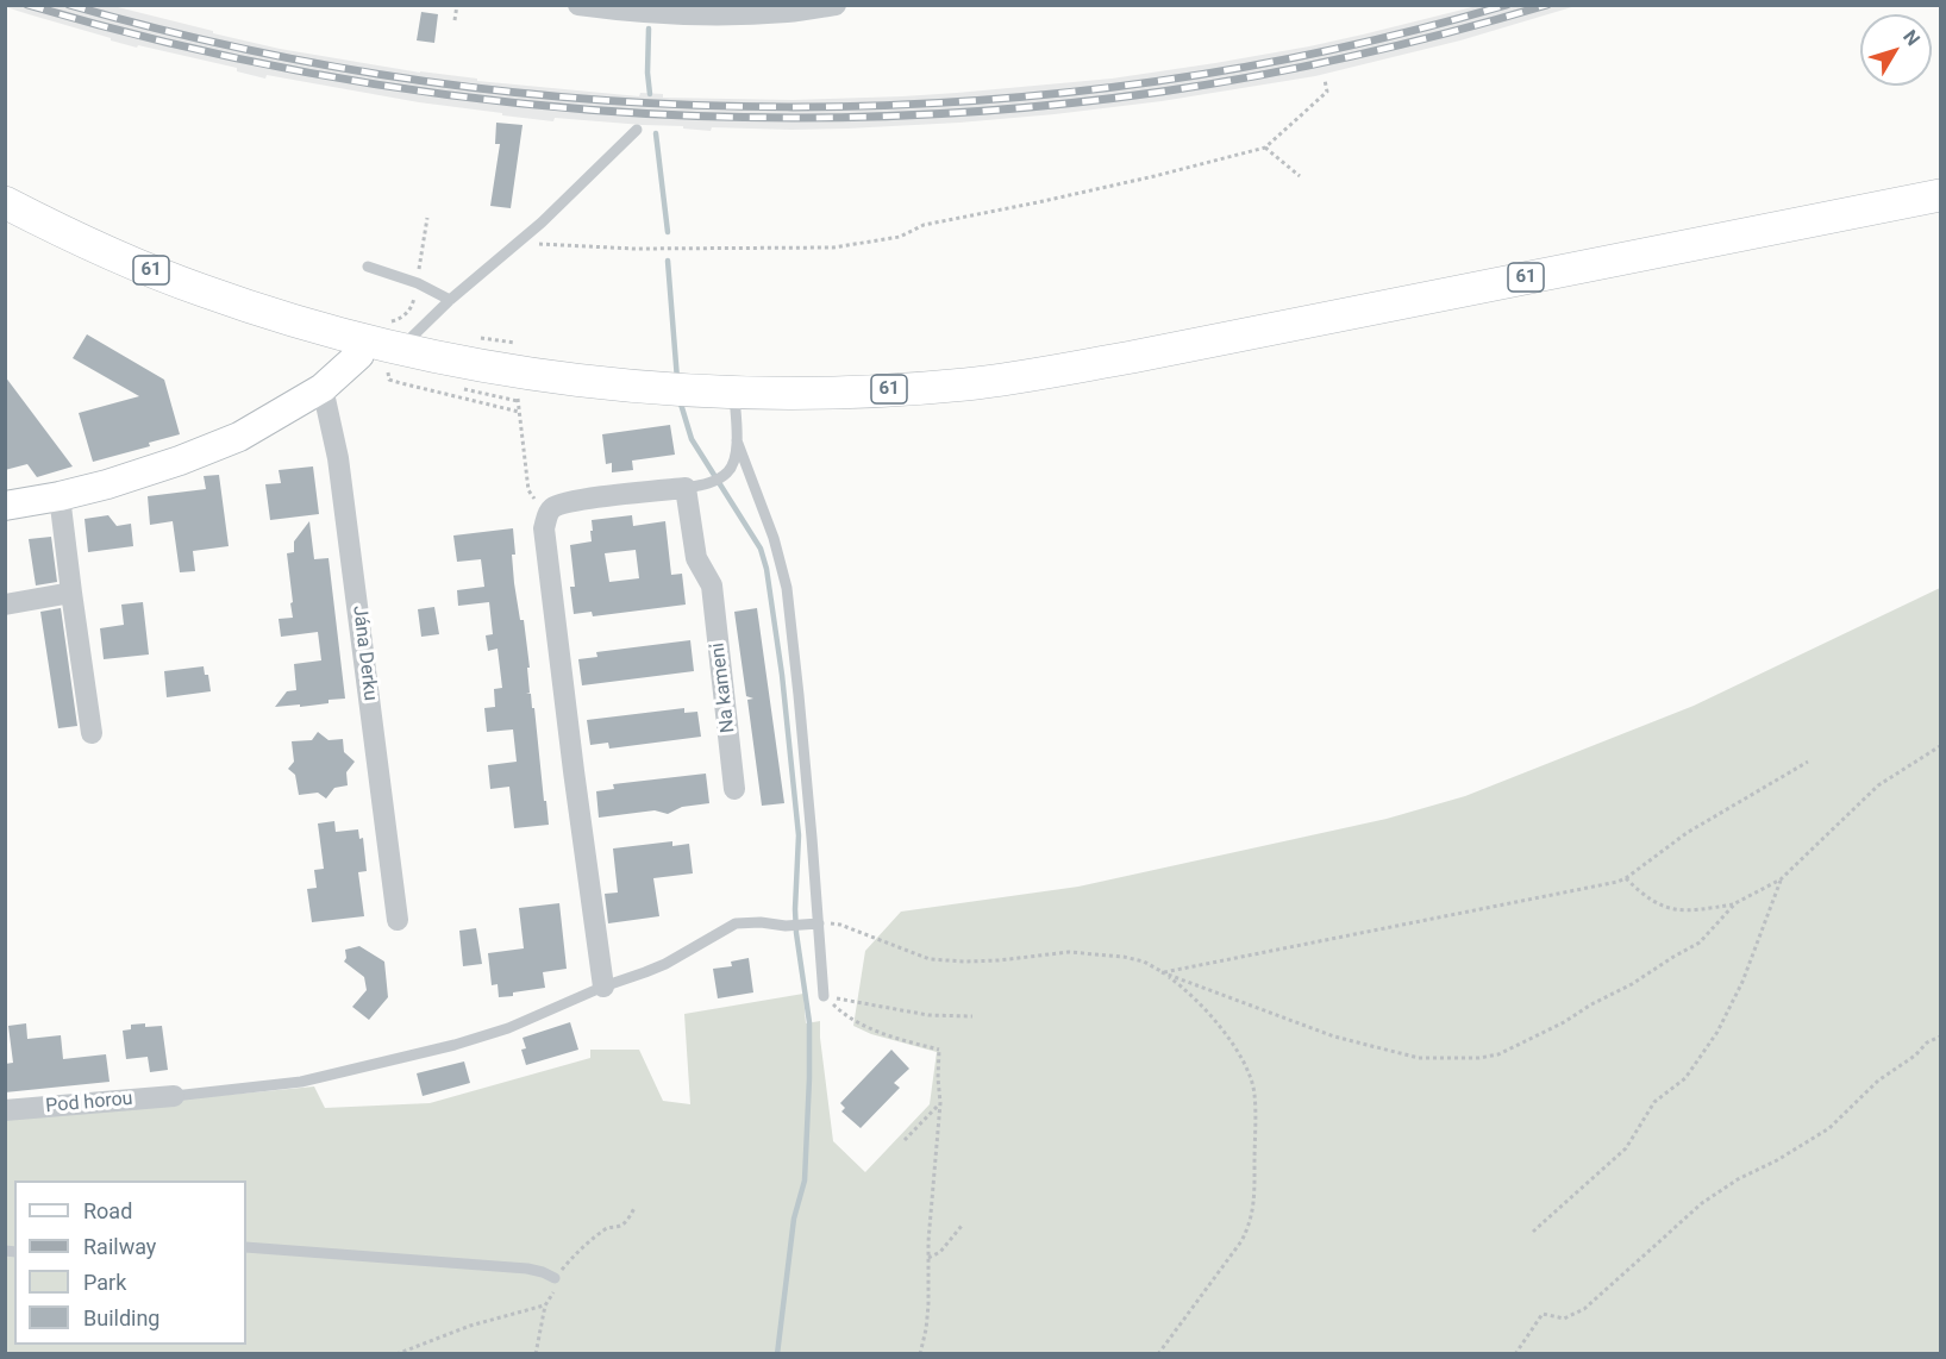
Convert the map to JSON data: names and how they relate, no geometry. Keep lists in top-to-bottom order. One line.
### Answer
{"streets":{"main road":["61"],"street":["Jána Derku","Na kameni","Pod horou"]},"legend":["Road","Railway","Park","Building"],"north":"top right"}
